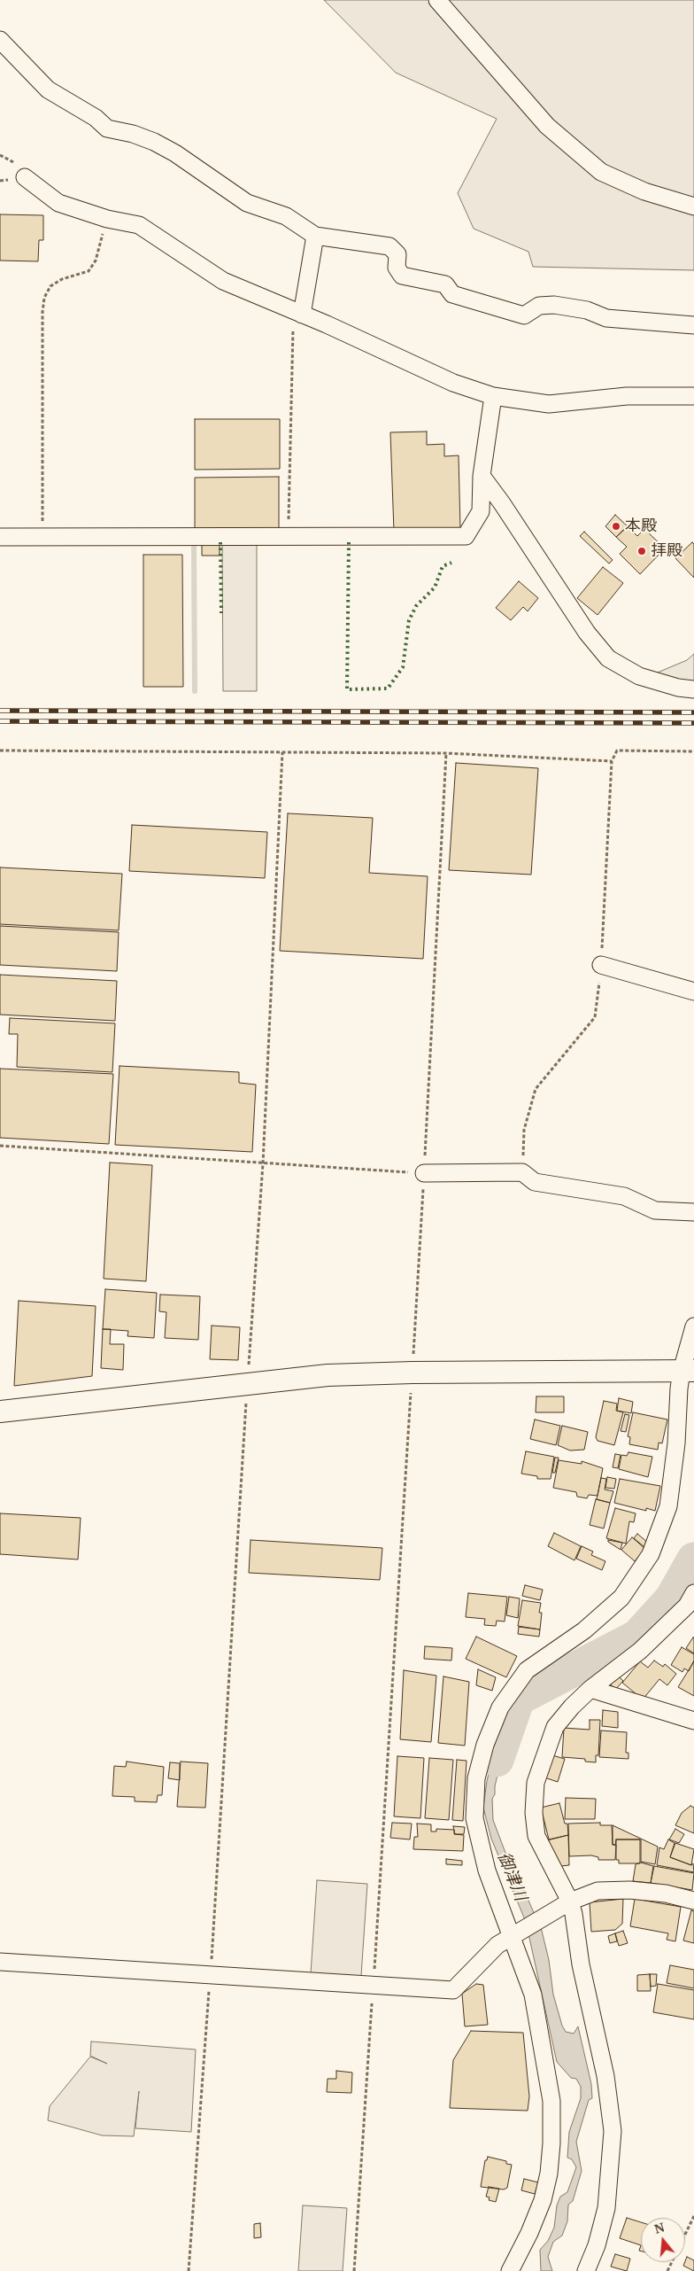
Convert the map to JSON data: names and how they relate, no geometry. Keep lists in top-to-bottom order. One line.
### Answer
{"water":["御津川"],"places":["本殿","拝殿"],"north":"top"}
